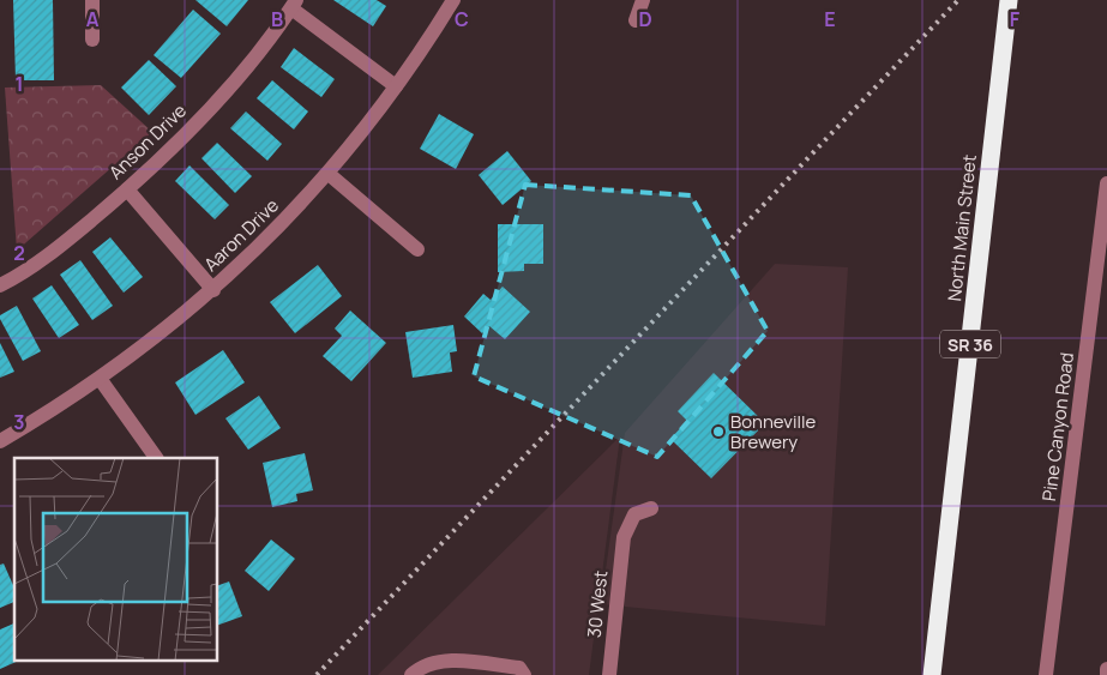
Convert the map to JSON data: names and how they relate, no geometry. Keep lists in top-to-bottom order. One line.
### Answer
{"streets":{"highway":["North Main Street","SR 36"],"street":["Anson Drive","Aaron Drive","Pine Canyon Road","30 West"]},"places":["Bonneville Brewery"],"grid":{"columns":["A","B","C","D","E","F"],"rows":["1","2","3"]}}
